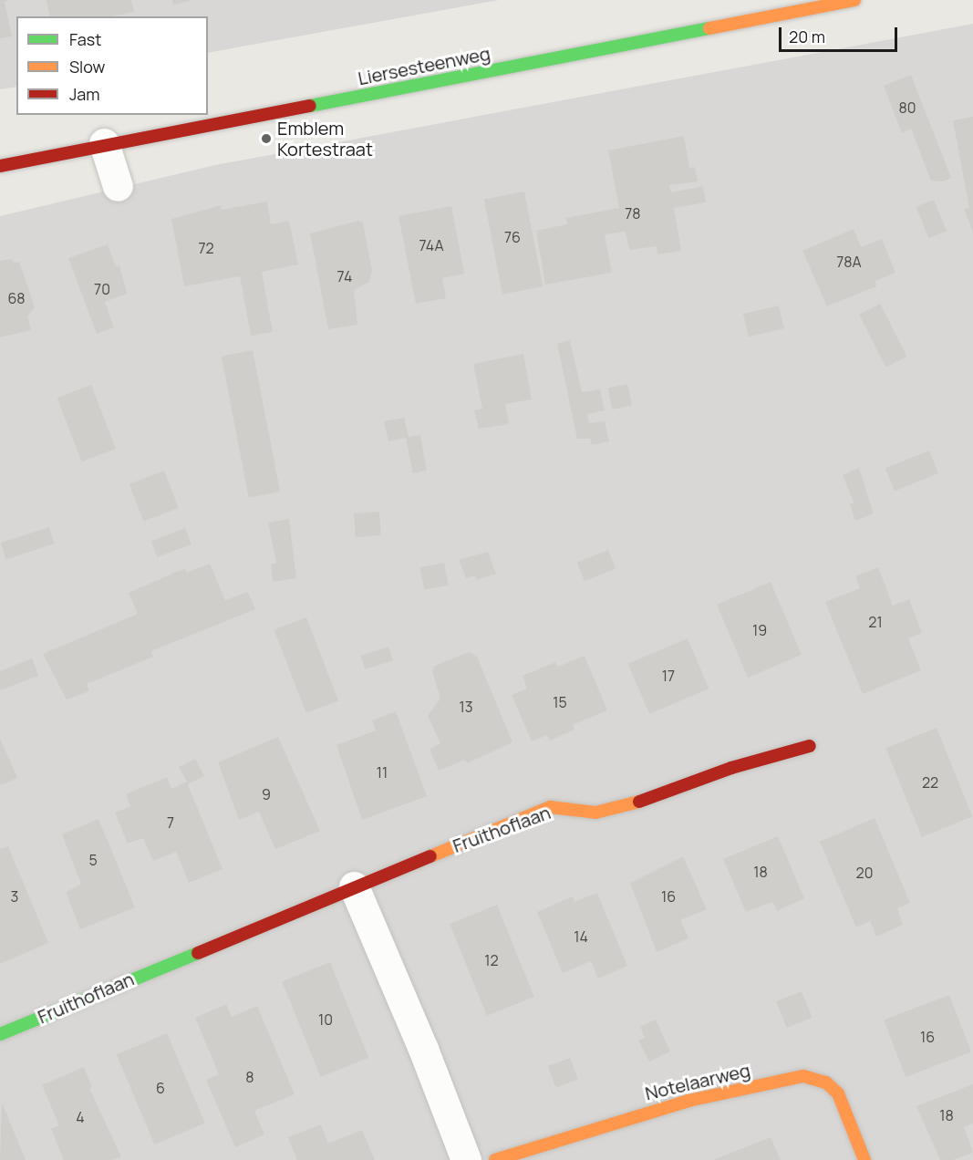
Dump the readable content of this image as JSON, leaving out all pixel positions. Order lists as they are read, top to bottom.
{
  "streets": {
    "street": ["Liersesteenweg", "Fruithoflaan", "Notelaarweg"]
  },
  "places": ["Emblem Kortestraat"],
  "house_numbers": [
    "80",
    "78",
    "76",
    "74A",
    "72",
    "78A",
    "74",
    "70",
    "68",
    "21",
    "19",
    "17",
    "15",
    "13",
    "11",
    "22",
    "9",
    "7",
    "5",
    "18",
    "20",
    "3",
    "16",
    "14",
    "12",
    "10",
    "16",
    "8",
    "6",
    "18",
    "4"
  ],
  "legend": ["Fast", "Slow", "Jam"],
  "scale_bar": "20 m"
}
